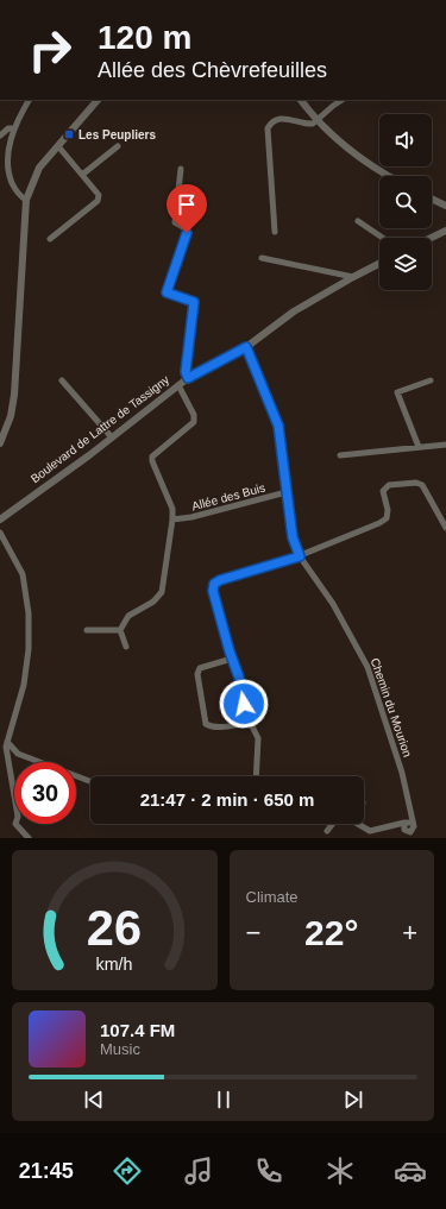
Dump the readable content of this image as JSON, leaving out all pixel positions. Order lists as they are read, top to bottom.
{
  "streets": {
    "street": ["Boulevard de Lattre de Tassigny", "Allée des Buis", "Chemin du Mourion"]
  },
  "crossings": [
    ["Boulevard de Lattre de Tassigny", "Chemin du Mourion"],
    ["Allée des Buis", "Chemin du Mourion"]
  ],
  "places": {
    "transit": ["Les Peupliers"]
  },
  "page": {
    "turn": ["120 m", "Allée des Chèvrefeuilles"],
    "limit": "30",
    "trip": "21:47 · 2 min · 650 m",
    "tile": "Climate",
    "heat": ["−", "22°", "+"],
    "song": ["107.4 FM", "Music"],
    "tabs": "21:45",
    "gauge": ["26", "km/h"]
  }
}
